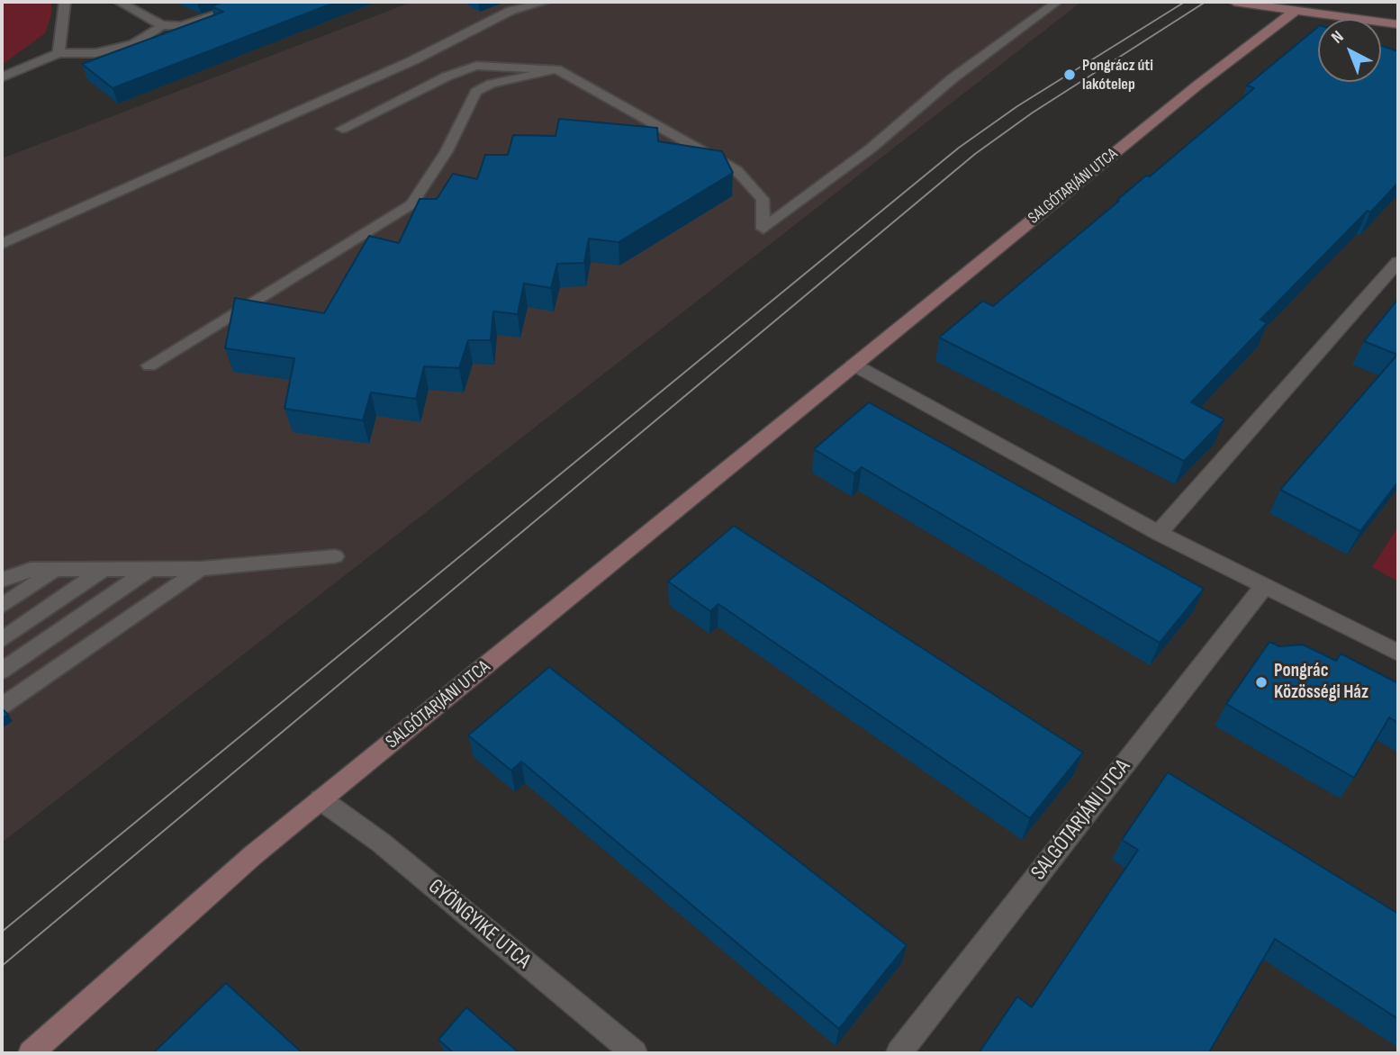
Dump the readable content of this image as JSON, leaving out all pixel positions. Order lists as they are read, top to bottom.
{
  "streets": {
    "street": ["SALGÓTARJÁNI UTCA", "GYÖNGYIKE UTCA"]
  },
  "crossings": [
    ["SALGÓTARJÁNI UTCA", "GYÖNGYIKE UTCA"]
  ],
  "places": ["Pongrácz úti lakótelep", "Pongrác Közösségi Ház"],
  "north": "top left"
}
